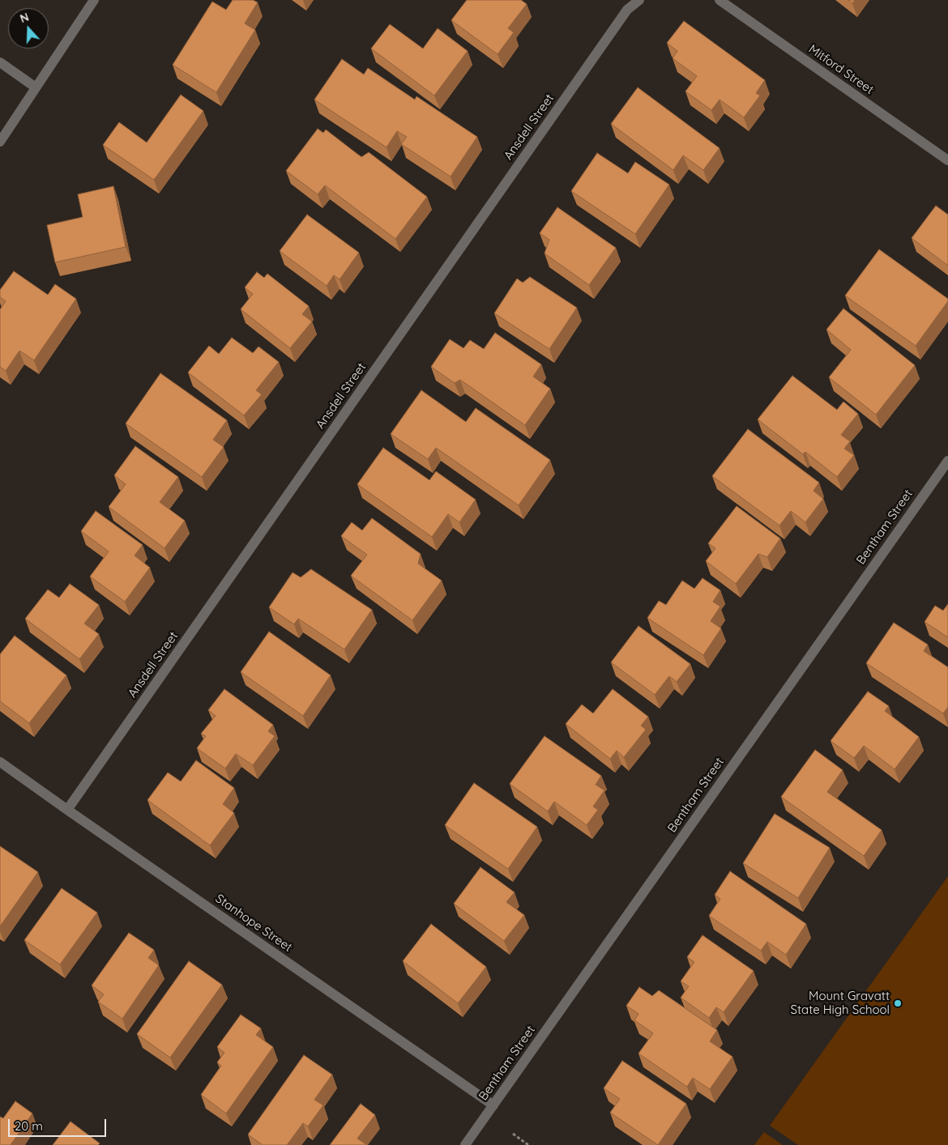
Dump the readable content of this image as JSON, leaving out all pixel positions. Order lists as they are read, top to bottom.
{
  "streets": {
    "street": [
      "Mitford Street",
      "Ansdell Street",
      "Bentham Street",
      "Stanhope Street"
    ]
  },
  "crossings": [
    ["Ansdell Street", "Stanhope Street"],
    ["Bentham Street", "Stanhope Street"]
  ],
  "places": ["Mount Gravatt State High School"],
  "scale_bar": "20 m",
  "north": "top"
}
